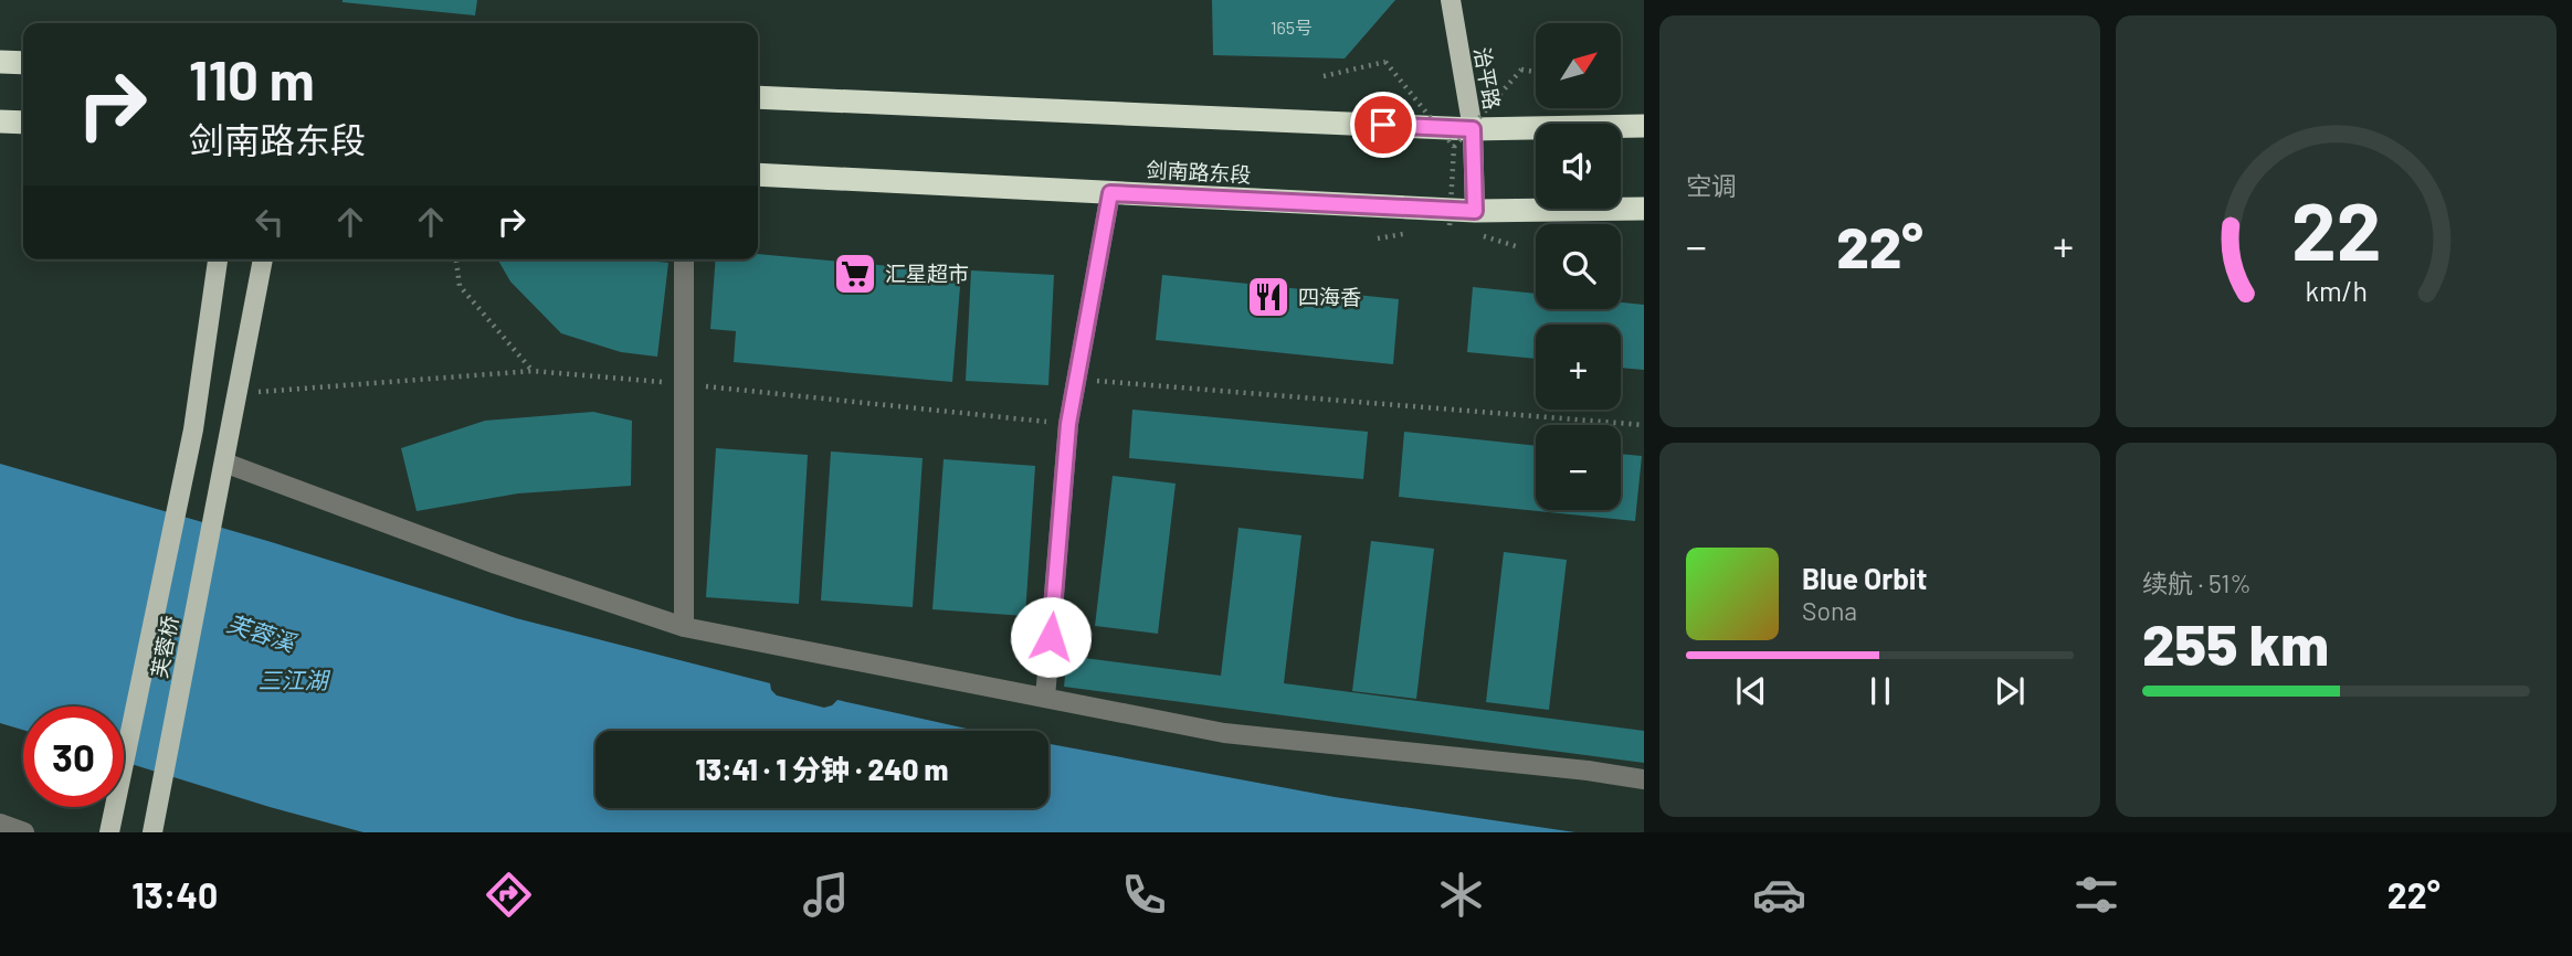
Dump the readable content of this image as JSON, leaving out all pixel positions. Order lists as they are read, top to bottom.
{
  "streets": {
    "highway": ["剑南路东段"],
    "main road": ["治平路", "芙蓉桥"]
  },
  "crossings": [
    ["治平路", "剑南路东段"]
  ],
  "water": ["芙蓉溪", "三江湖"],
  "places": {
    "supermarket": ["汇星超市"],
    "restaurant": ["四海香"]
  },
  "house_numbers": ["165号"],
  "north": "top right",
  "page": {
    "tile": [
      "空调",
      ["续航 · 51%", "255 km"]
    ],
    "map_buttons": ["+", "−"],
    "turn": ["110 m", "剑南路东段"],
    "heat": ["−", "22°", "+"],
    "song": ["Blue Orbit", "Sona"],
    "limit": "30",
    "trip": "13:41 · 1 分钟 · 240 m",
    "tabs": ["13:40", "22°"],
    "gauge": ["22", "km/h"]
  }
}
